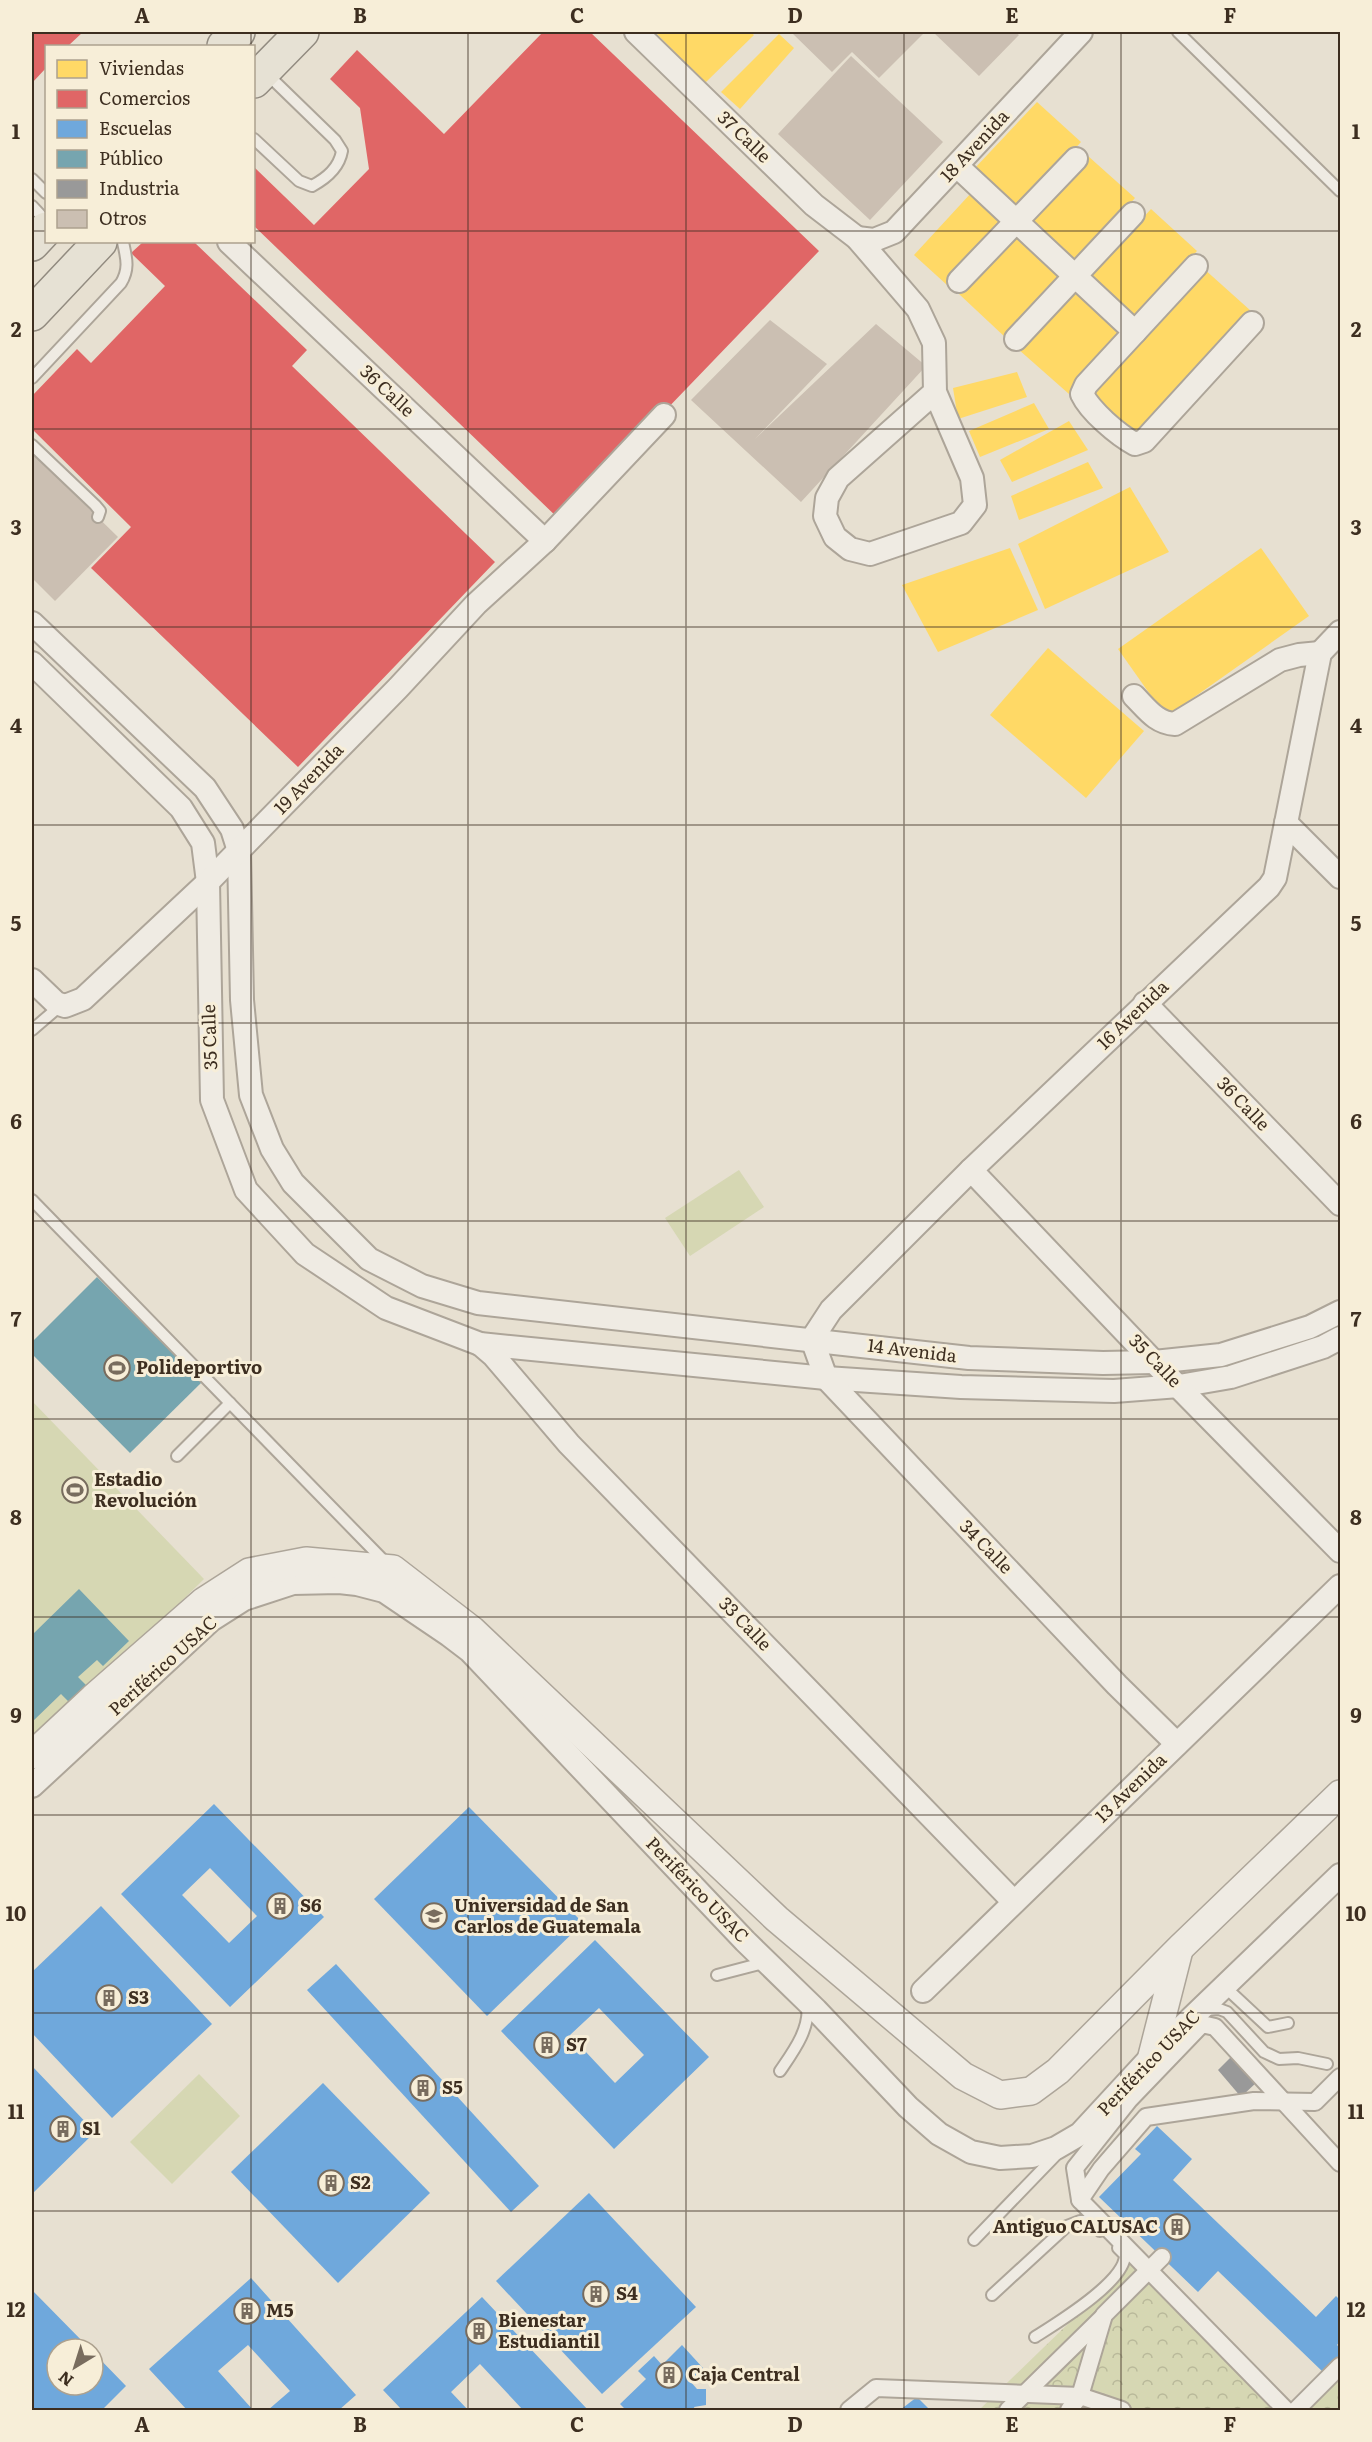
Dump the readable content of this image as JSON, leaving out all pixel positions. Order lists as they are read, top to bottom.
{
  "streets": {
    "street": [
      "37 Calle",
      "18 Avenida",
      "36 Calle",
      "19 Avenida",
      "16 Avenida",
      "35 Calle",
      "14 Avenida",
      "34 Calle",
      "33 Calle",
      "Periférico USAC",
      "13 Avenida"
    ]
  },
  "crossings": [
    ["37 Calle", "18 Avenida"],
    ["36 Calle", "19 Avenida"],
    ["36 Calle", "16 Avenida"],
    ["19 Avenida", "35 Calle"],
    ["16 Avenida", "35 Calle"],
    ["16 Avenida", "14 Avenida"],
    ["16 Avenida", "34 Calle"],
    ["35 Calle", "14 Avenida"],
    ["35 Calle", "33 Calle"],
    ["14 Avenida", "34 Calle"],
    ["14 Avenida", "33 Calle"],
    ["34 Calle", "13 Avenida"],
    ["33 Calle", "13 Avenida"]
  ],
  "places": {
    "sports": ["Polideportivo", "Estadio Revolución"],
    "building": [
      "S6",
      "S3",
      "S7",
      "S5",
      "S1",
      "S2",
      "Antiguo CALUSAC",
      "S4",
      "M5",
      "Bienestar Estudiantil",
      "Caja Central"
    ],
    "school or university": ["Universidad de San Carlos de Guatemala"]
  },
  "legend": [
    "Viviendas",
    "Comercios",
    "Escuelas",
    "Público",
    "Industria",
    "Otros"
  ],
  "north": "bottom left",
  "grid": {
    "columns": [
      "A",
      "B",
      "C",
      "D",
      "E",
      "F"
    ],
    "rows": [
      "1",
      "2",
      "3",
      "4",
      "5",
      "6",
      "7",
      "8",
      "9",
      "10",
      "11",
      "12"
    ]
  }
}
